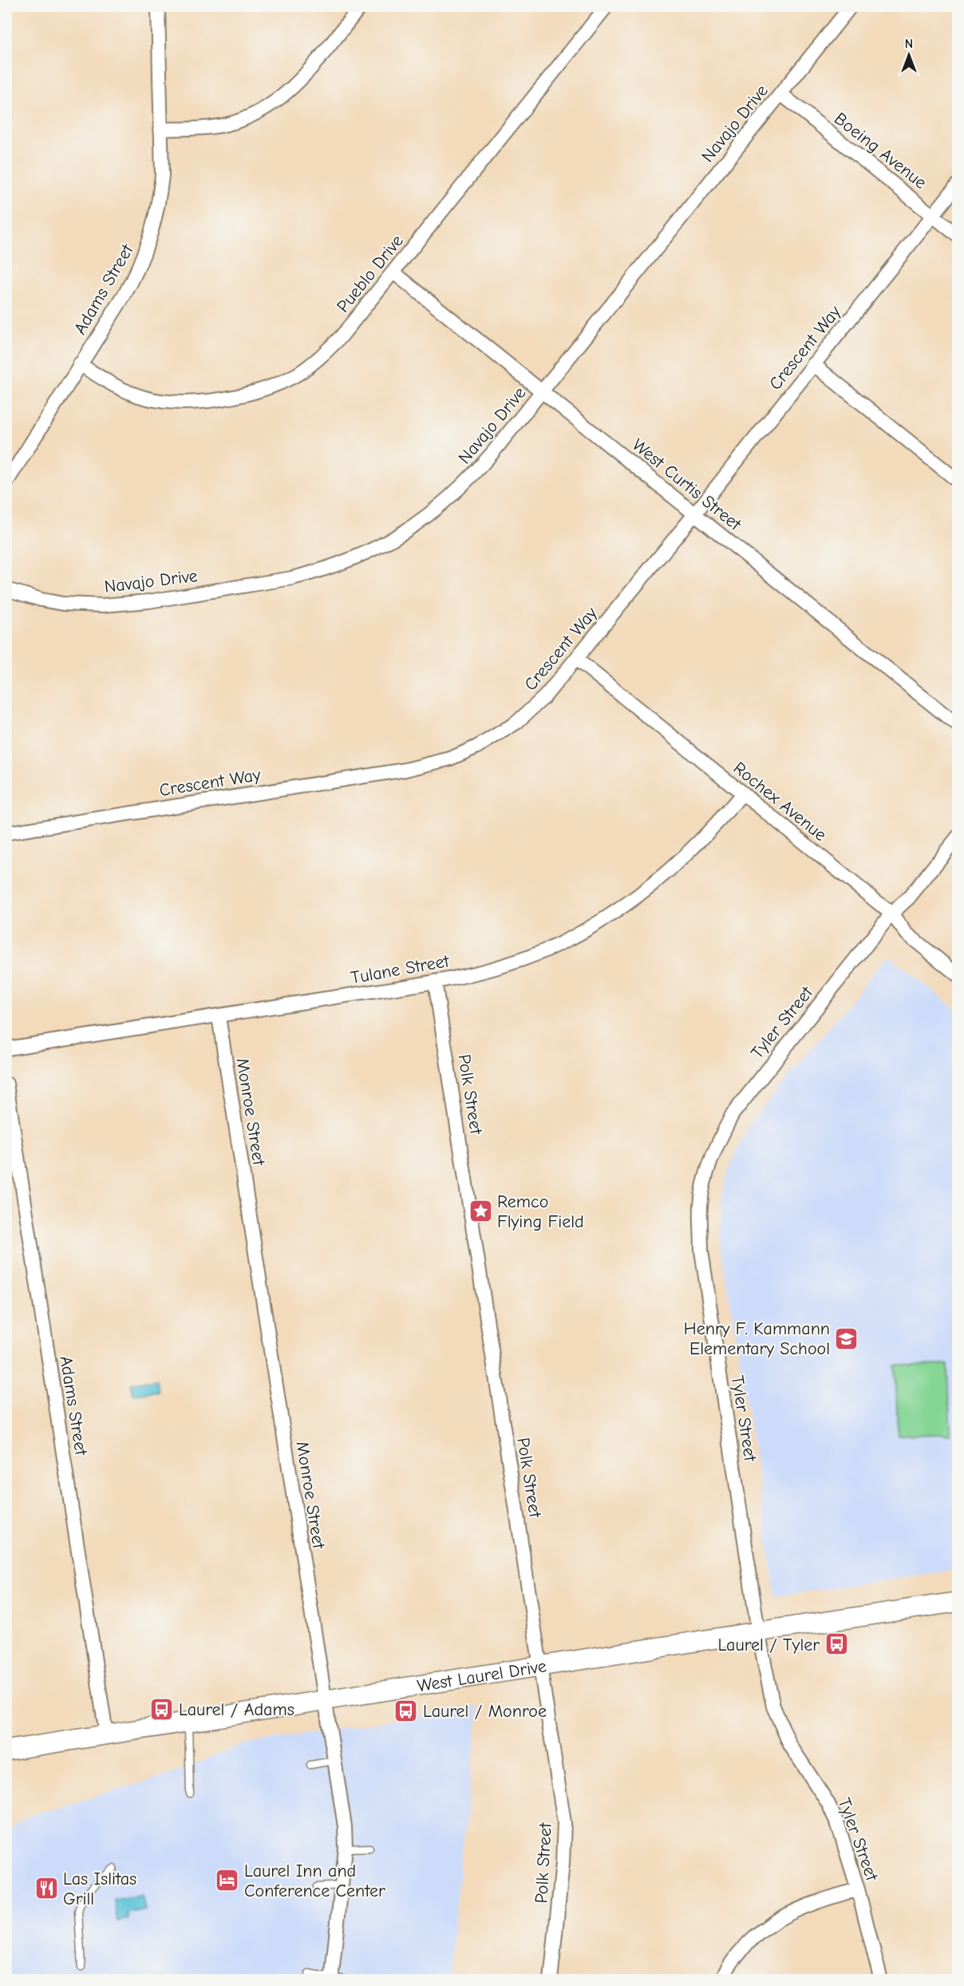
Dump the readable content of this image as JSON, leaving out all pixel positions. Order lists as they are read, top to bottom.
{
  "streets": {
    "main road": ["West Laurel Drive"],
    "street": [
      "Navajo Drive",
      "Boeing Avenue",
      "Pueblo Drive",
      "Adams Street",
      "Crescent Way",
      "West Curtis Street",
      "Rochex Avenue",
      "Tulane Street",
      "Tyler Street",
      "Polk Street",
      "Monroe Street"
    ]
  },
  "crossings": [
    ["Navajo Drive", "Boeing Avenue"],
    ["Navajo Drive", "West Curtis Street"],
    ["Boeing Avenue", "Crescent Way"],
    ["Pueblo Drive", "Adams Street"],
    ["Pueblo Drive", "West Curtis Street"],
    ["Adams Street", "West Laurel Drive"],
    ["Crescent Way", "West Curtis Street"],
    ["Crescent Way", "Rochex Avenue"],
    ["Rochex Avenue", "Tulane Street"],
    ["Rochex Avenue", "Tyler Street"],
    ["Tulane Street", "Polk Street"],
    ["Tulane Street", "Monroe Street"],
    ["Tyler Street", "West Laurel Drive"],
    ["Polk Street", "West Laurel Drive"],
    ["Monroe Street", "West Laurel Drive"]
  ],
  "places": {
    "place": ["Remco Flying Field"],
    "school or university": ["Henry F. Kammann Elementary School"],
    "bus stop": ["Laurel / Tyler", "Laurel / Adams", "Laurel / Monroe"],
    "hotel": ["Laurel Inn and Conference Center"],
    "restaurant": ["Las Islitas Grill"]
  },
  "north": "top"
}
